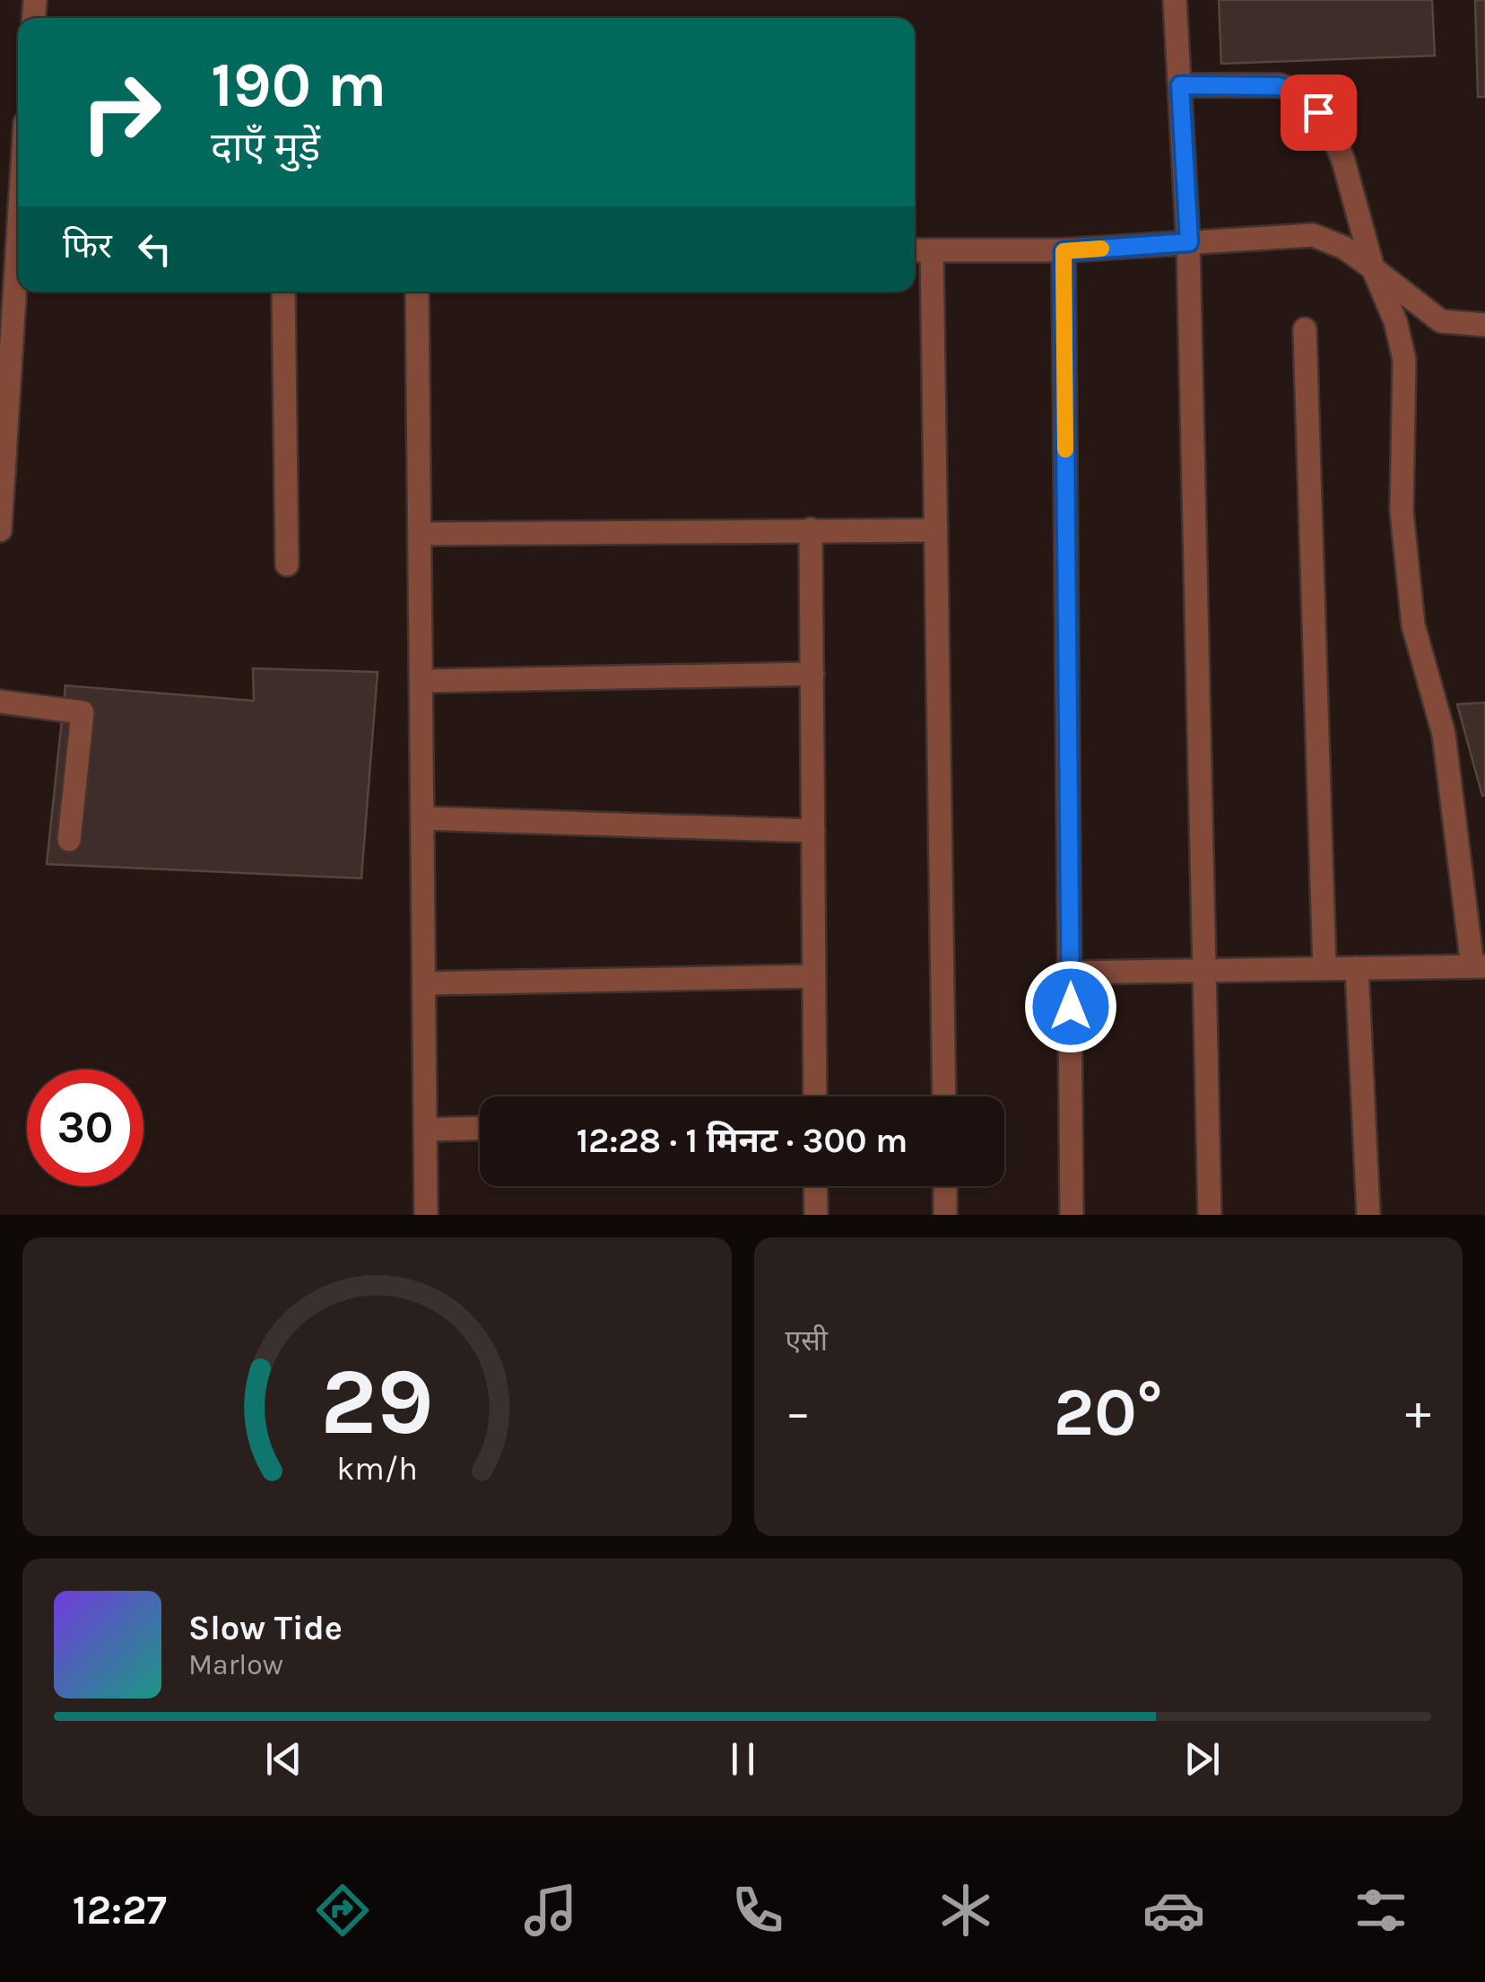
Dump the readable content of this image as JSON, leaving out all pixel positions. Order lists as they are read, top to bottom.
{
  "page": {
    "turn": ["190 m", "दाएँ मुड़ें"],
    "then": "फिर",
    "limit": "30",
    "trip": "12:28 · 1 मिनट · 300 m",
    "tile": "एसी",
    "heat": ["−", "20°", "+"],
    "song": ["Slow Tide", "Marlow"],
    "tabs": "12:27",
    "gauge": ["29", "km/h"]
  }
}
